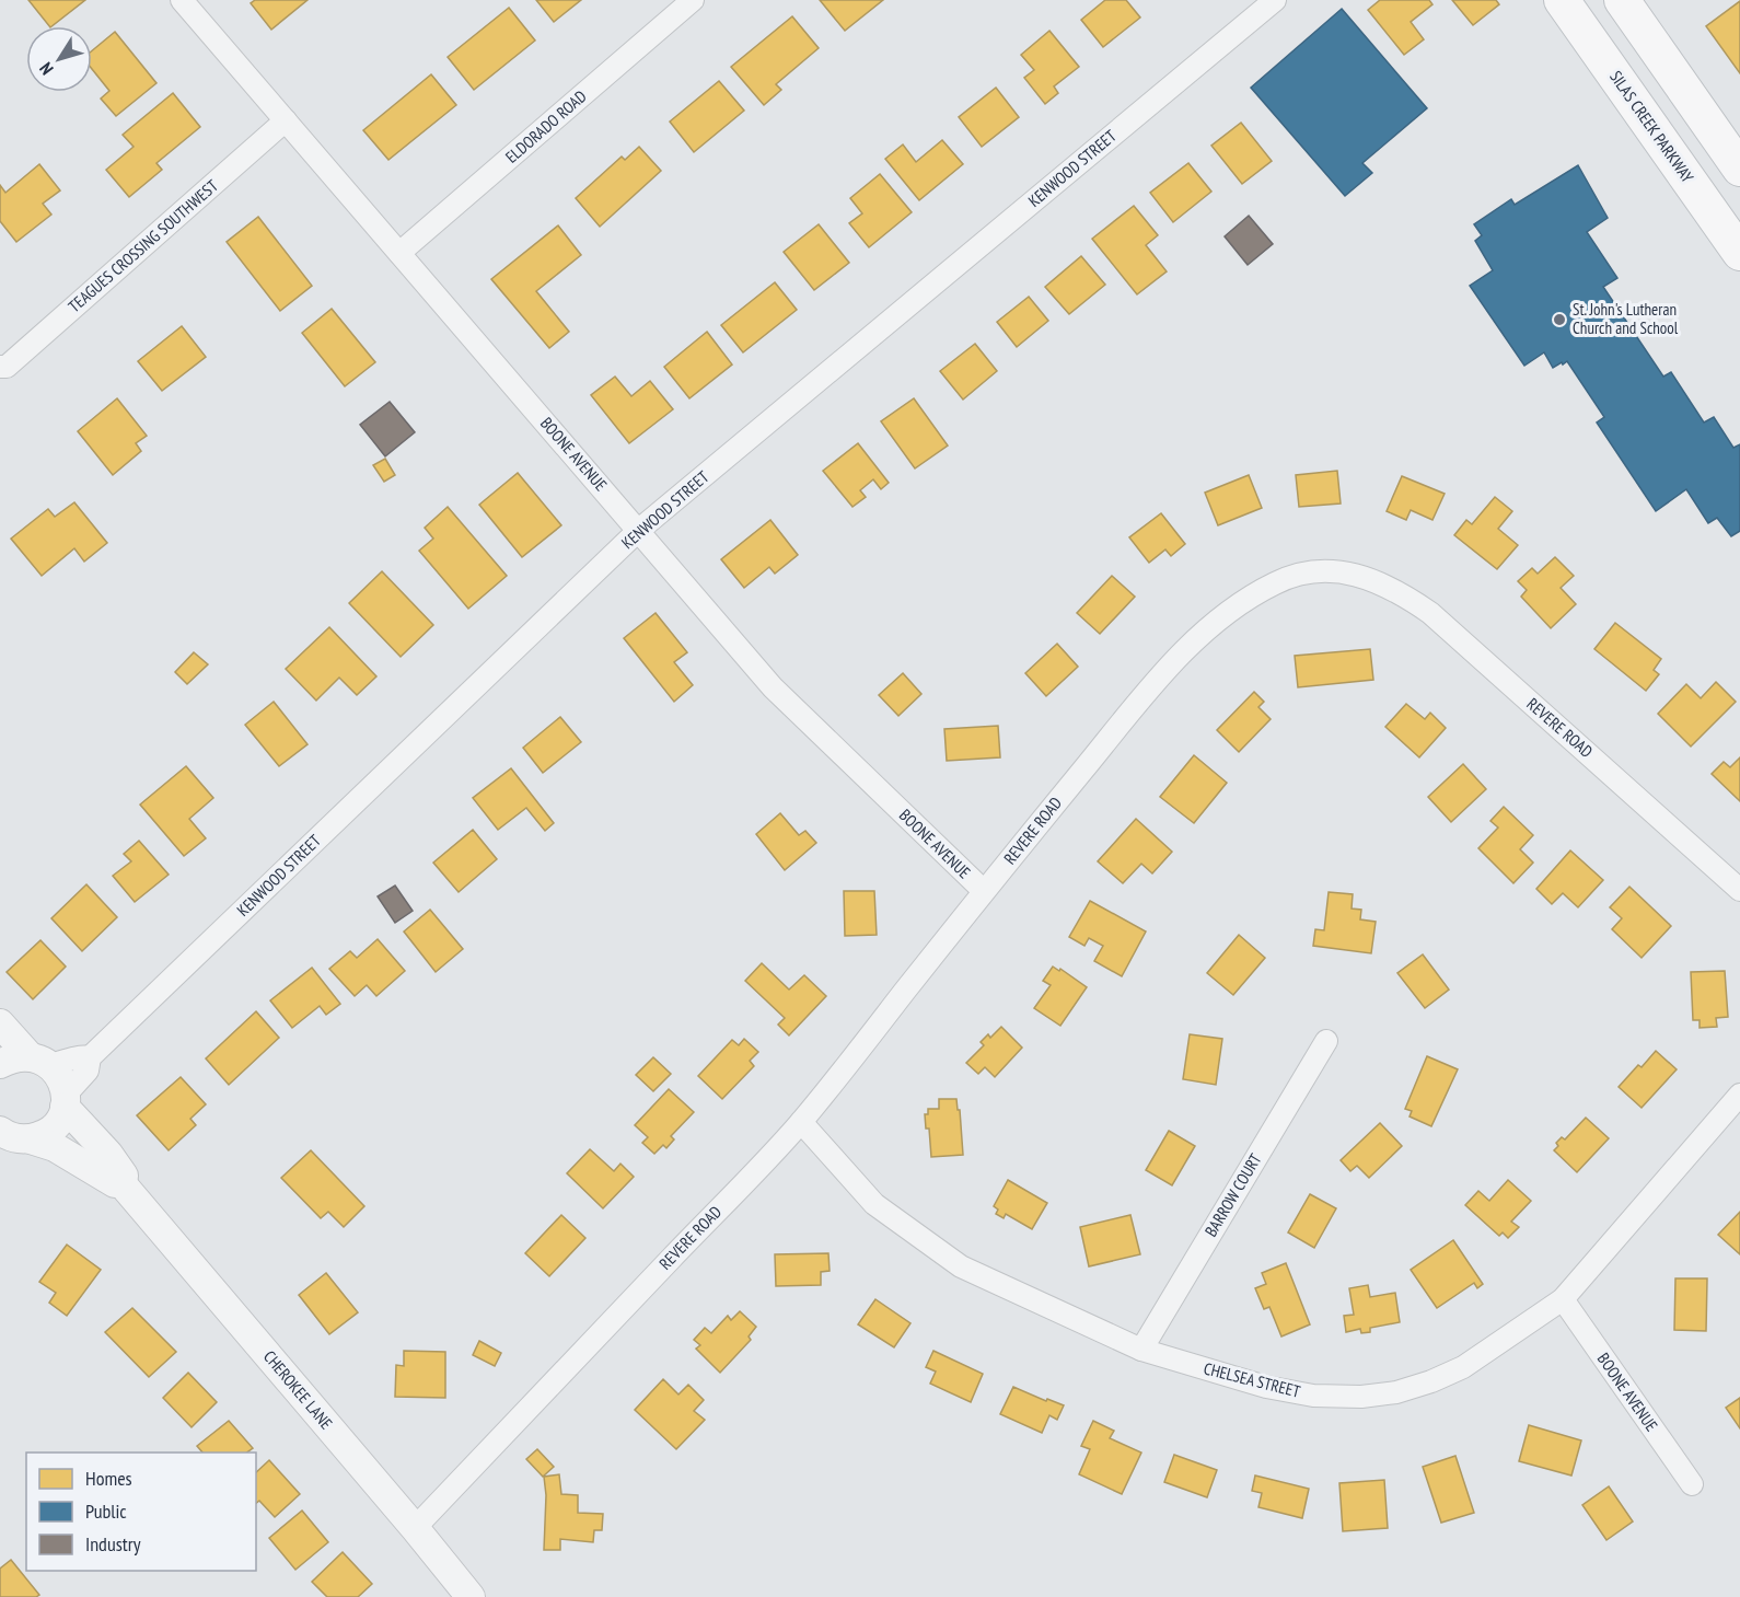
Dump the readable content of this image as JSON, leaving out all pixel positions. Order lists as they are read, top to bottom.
{
  "streets": {
    "main road": ["SILAS CREEK PARKWAY"],
    "street": [
      "ELDORADO ROAD",
      "KENWOOD STREET",
      "TEAGUES CROSSING SOUTHWEST",
      "BOONE AVENUE",
      "REVERE ROAD",
      "BARROW COURT",
      "CHELSEA STREET",
      "CHEROKEE LANE"
    ]
  },
  "crossings": [
    ["ELDORADO ROAD", "BOONE AVENUE"],
    ["KENWOOD STREET", "BOONE AVENUE"],
    ["KENWOOD STREET", "CHEROKEE LANE"],
    ["TEAGUES CROSSING SOUTHWEST", "BOONE AVENUE"],
    ["BOONE AVENUE", "REVERE ROAD"],
    ["BOONE AVENUE", "CHELSEA STREET"],
    ["REVERE ROAD", "CHELSEA STREET"],
    ["REVERE ROAD", "CHEROKEE LANE"],
    ["BARROW COURT", "CHELSEA STREET"]
  ],
  "places": ["St. John's Lutheran Church and School"],
  "legend": ["Homes", "Public", "Industry"],
  "north": "bottom left"
}
